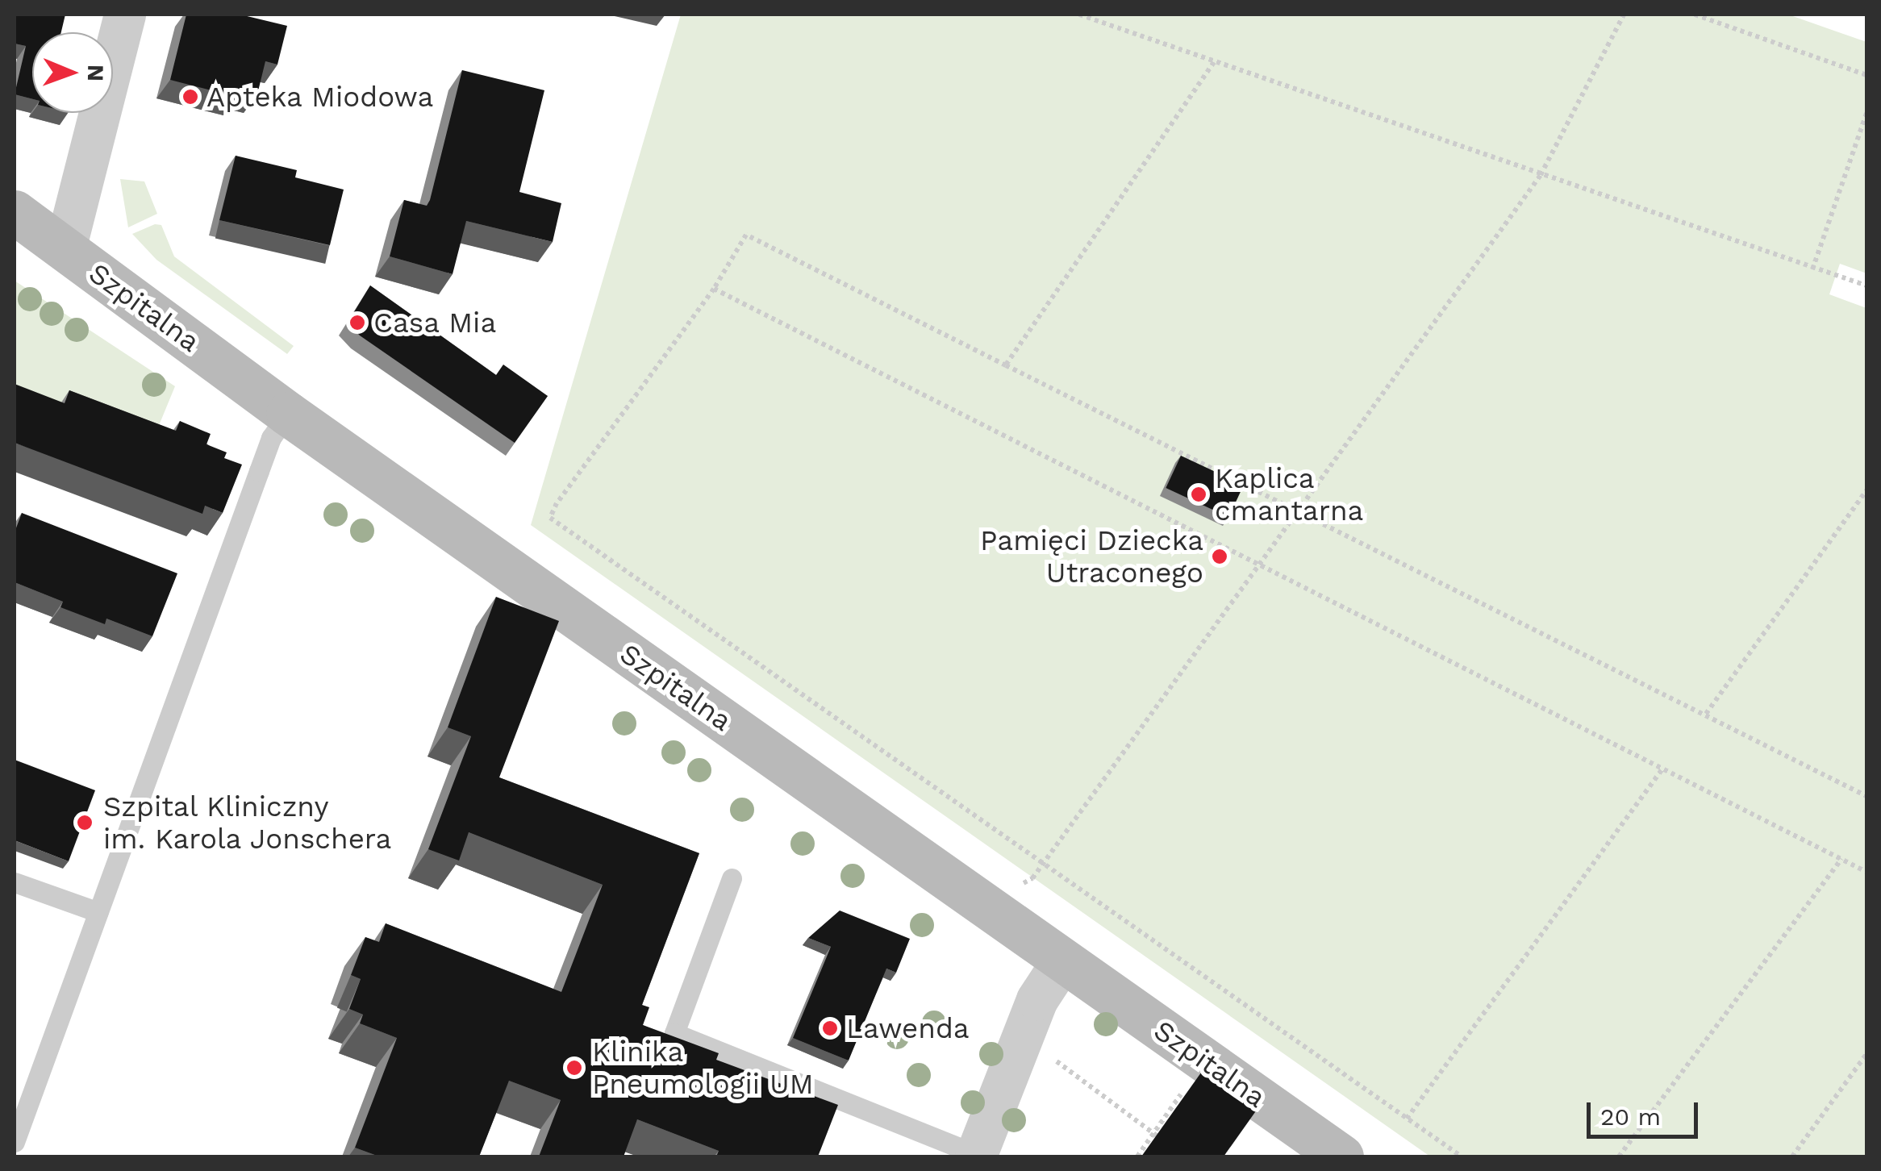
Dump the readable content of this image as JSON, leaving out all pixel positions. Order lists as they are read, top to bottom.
{
  "streets": {
    "street": ["Szpitalna"]
  },
  "places": [
    "Apteka Miodowa",
    "Casa Mia",
    "Kaplica cmantarna",
    "Pamięci Dziecka Utraconego",
    "Szpital Kliniczny im. Karola Jonschera",
    "Lawenda",
    "Klinika Pneumologii UM"
  ],
  "scale_bar": "20 m",
  "north": "right"
}
